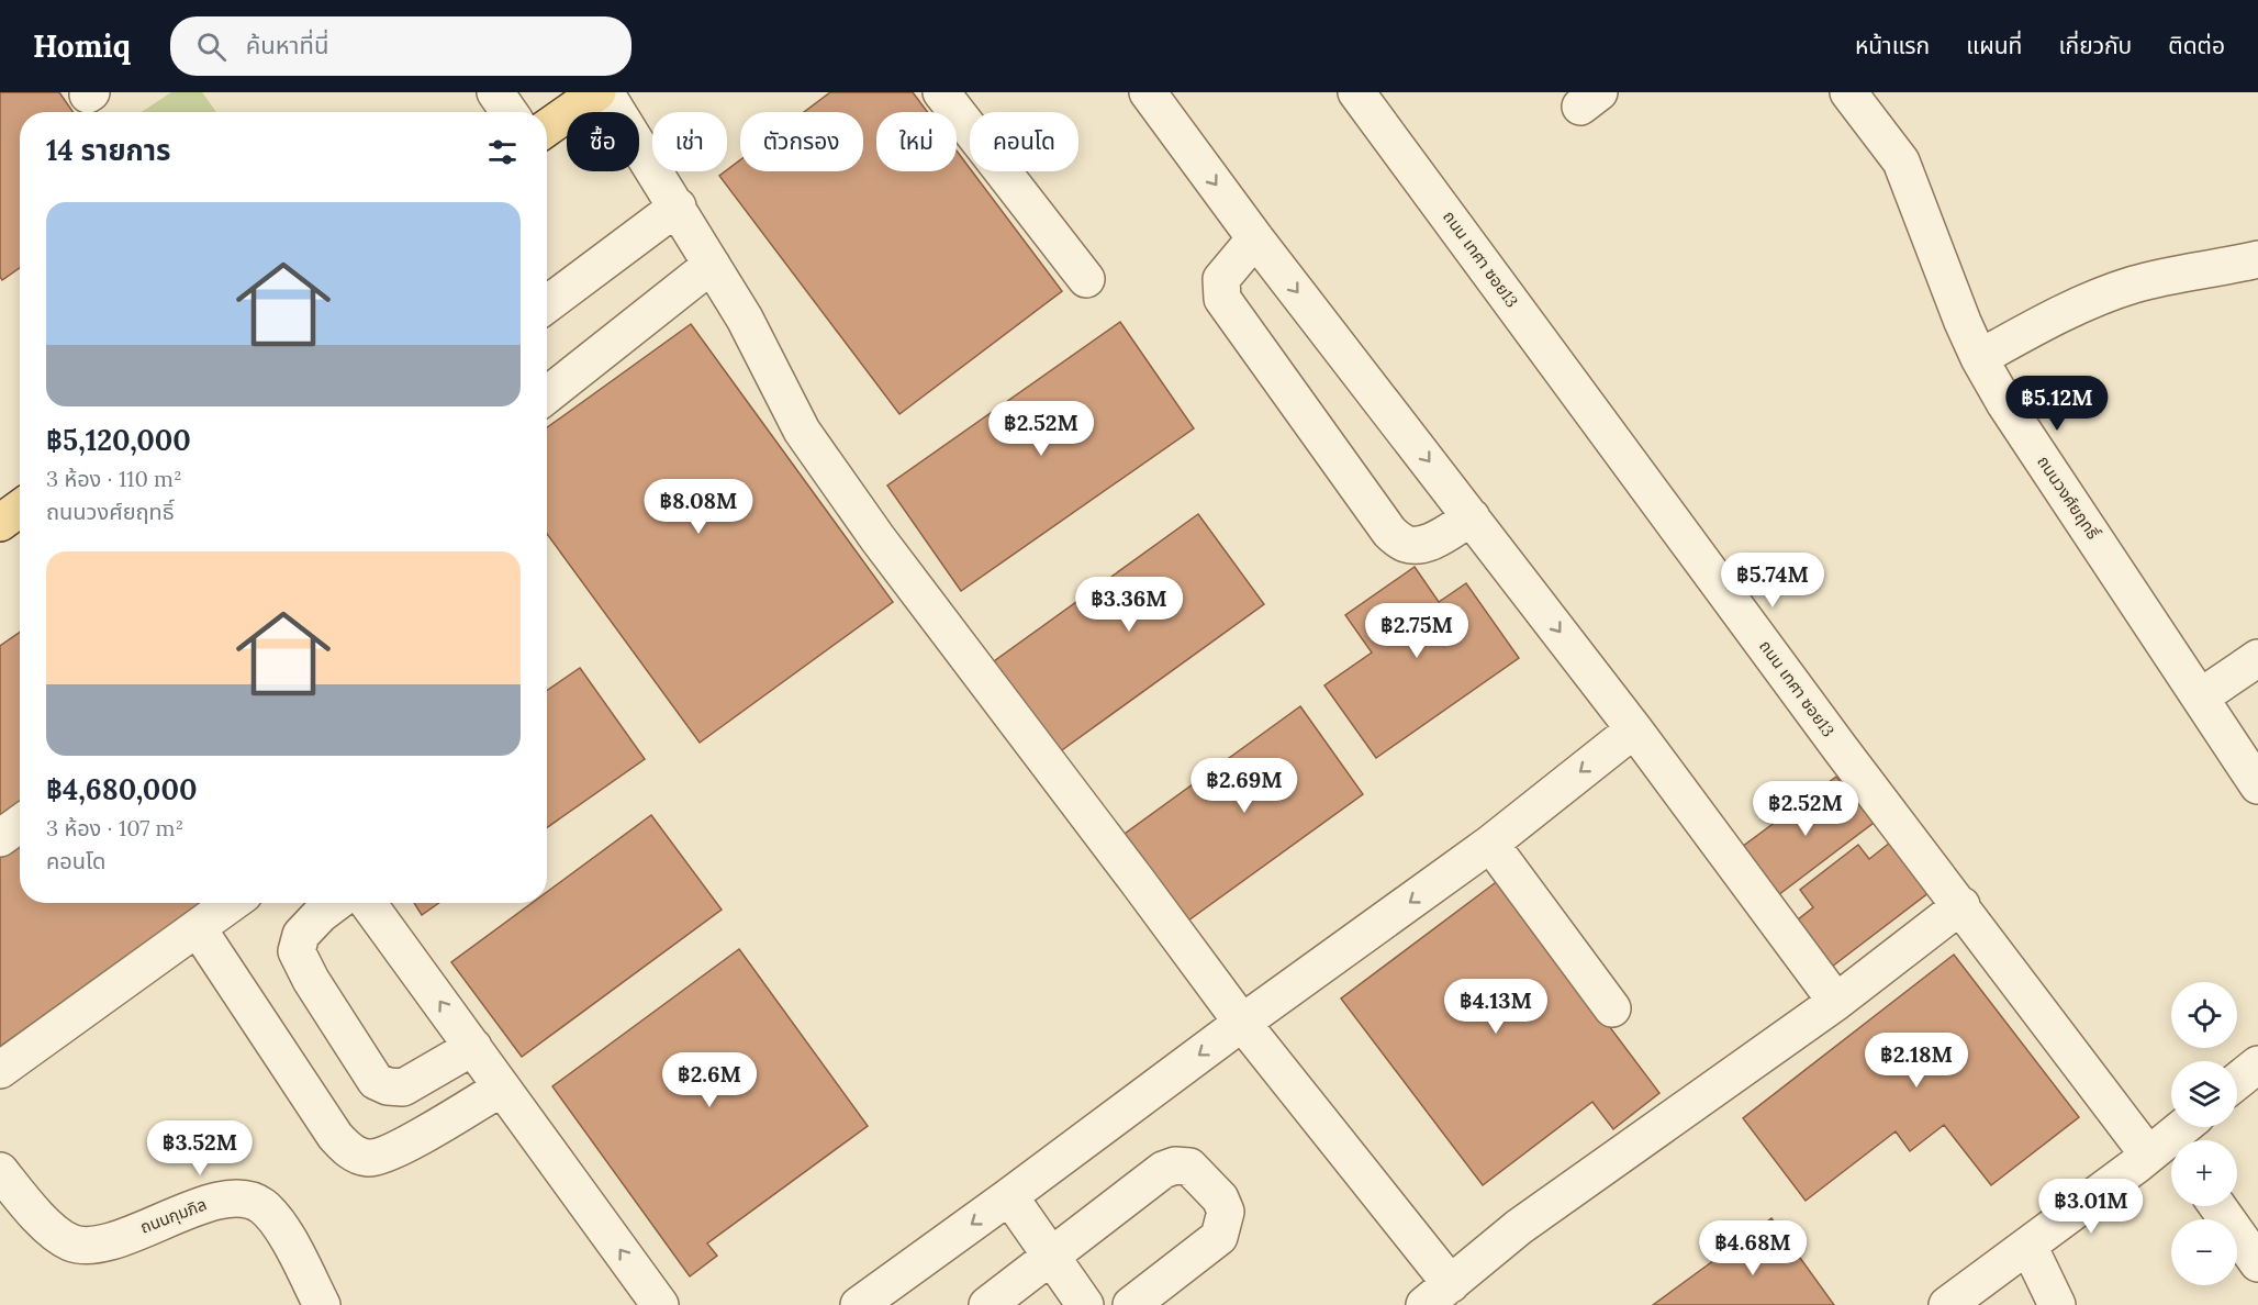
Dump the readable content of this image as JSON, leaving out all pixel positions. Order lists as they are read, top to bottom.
{
  "streets": {
    "street": ["ถนน เทศา ซอย13", "ถนนวงศ์ยฤทธิ์", "ถนนกุมภิล"]
  },
  "page": {
    "header": "Homiq",
    "search": "ค้นหาที่นี่",
    "nav": [
      "หน้าแรก",
      "แผนที่",
      "เกี่ยวกับ",
      "ติดต่อ"
    ],
    "chip": [
      "ซื้อ",
      "เช่า",
      "ตัวกรอง",
      "ใหม่",
      "คอนโด"
    ],
    "heading": "14 รายการ",
    "list": [
      {
        "name": "฿5,120,000",
        "note": "3 ห้อง · 110 m² · ถนนวงศ์ยฤทธิ์"
      },
      {
        "name": "฿4,680,000",
        "note": "3 ห้อง · 107 m² · คอนโด"
      }
    ],
    "price": [
      "฿5.12M",
      "฿2.52M",
      "฿8.08M",
      "฿5.74M",
      "฿3.36M",
      "฿2.75M",
      "฿2.69M",
      "฿2.52M",
      "฿4.13M",
      "฿2.18M",
      "฿2.6M",
      "฿3.52M",
      "฿3.01M",
      "฿4.68M"
    ],
    "map_buttons": ["+", "−"]
  }
}
